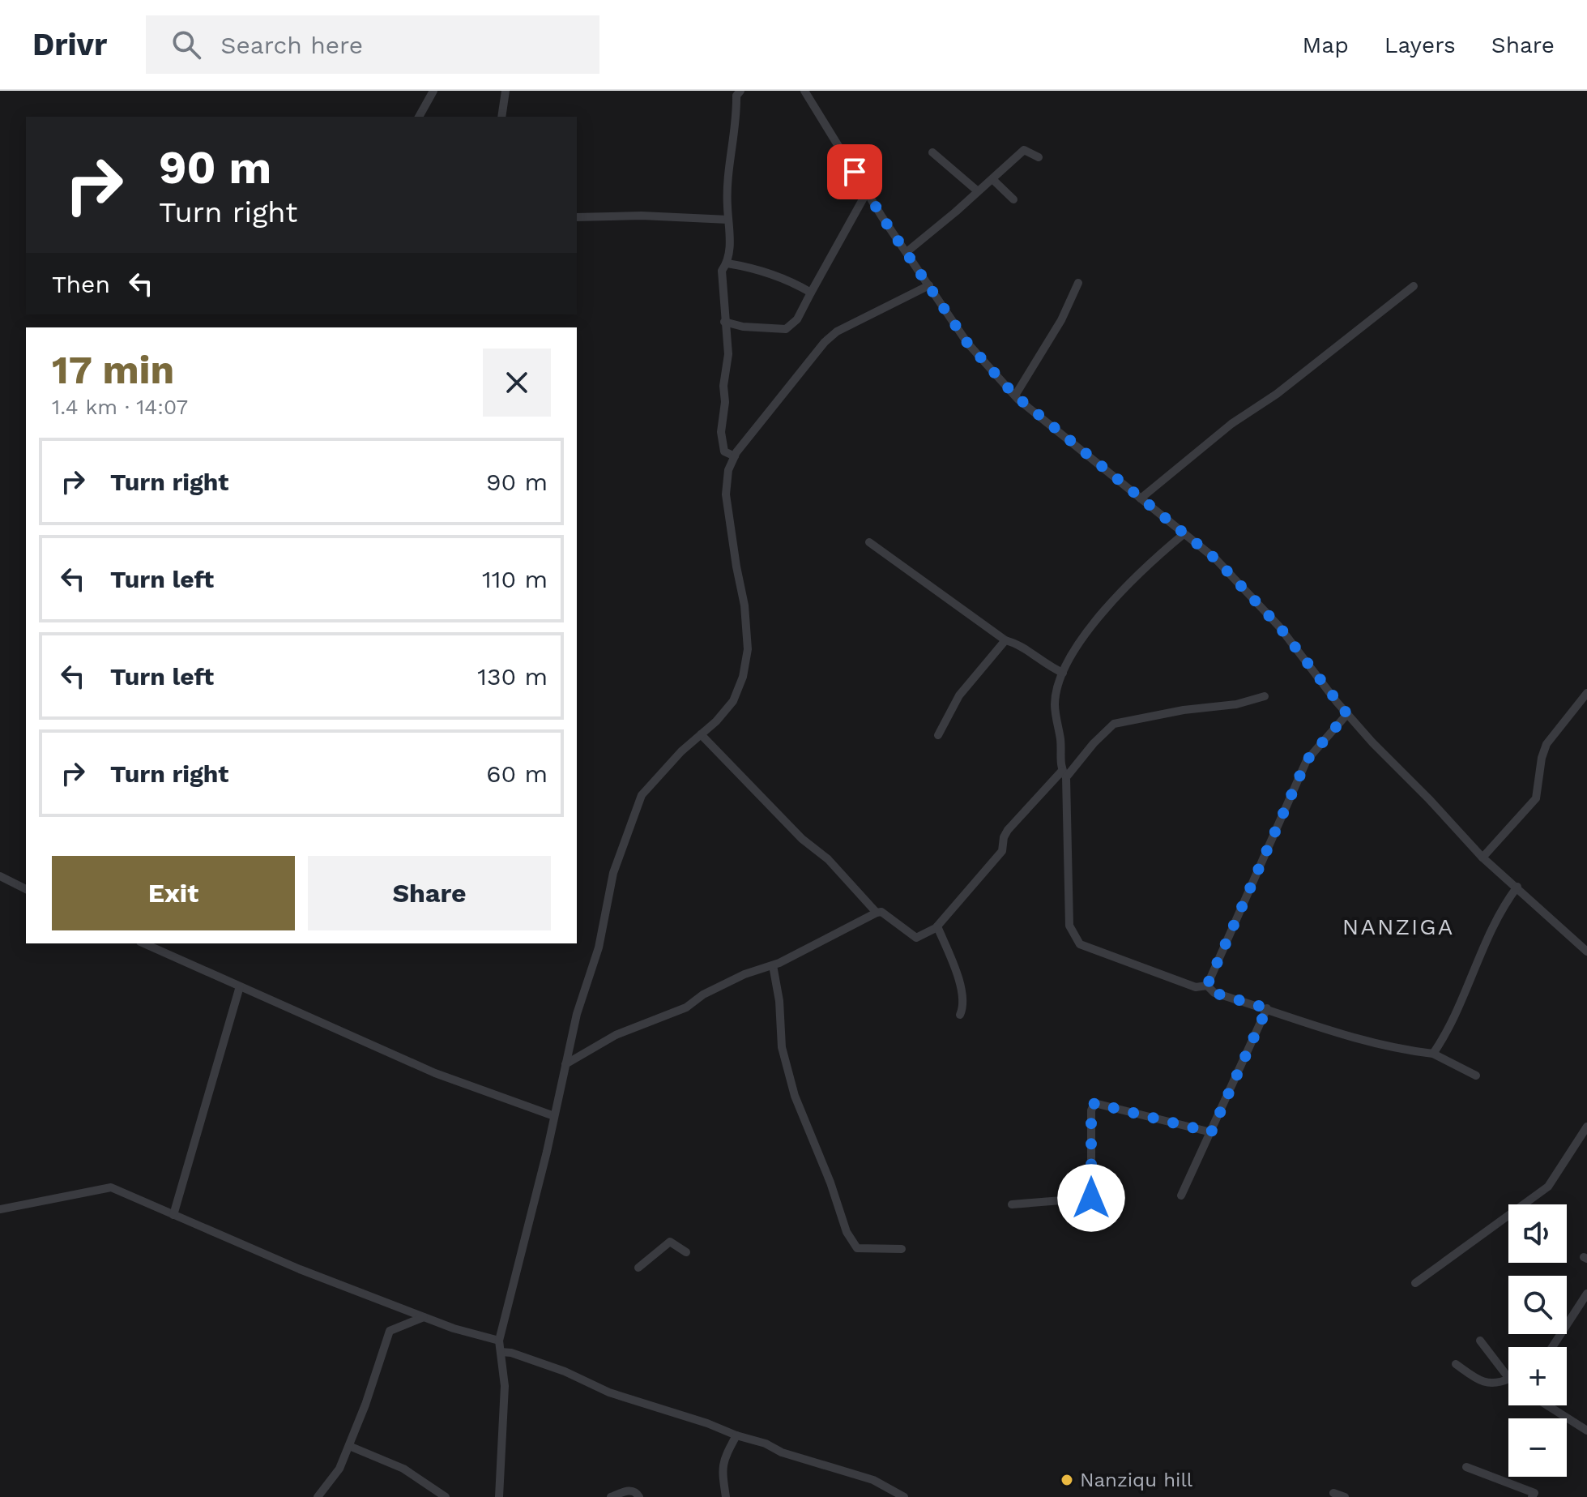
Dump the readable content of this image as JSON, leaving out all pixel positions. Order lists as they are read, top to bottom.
{
  "districts": ["NANZIGA"],
  "places": ["Nanziqu hill"],
  "page": {
    "header": "Drivr",
    "search": "Search here",
    "nav": ["Map", "Layers", "Share"],
    "turn": ["90 m", "Turn right"],
    "then": "Then",
    "heading": ["17 min", "1.4 km · 14:07"],
    "list": [
      {
        "name": "Turn right",
        "value": "90 m"
      },
      {
        "name": "Turn left",
        "value": "110 m"
      },
      {
        "name": "Turn left",
        "value": "130 m"
      },
      {
        "name": "Turn right",
        "value": "60 m"
      }
    ],
    "buttons": ["Exit", "Share"],
    "map_buttons": ["+", "−"]
  }
}
